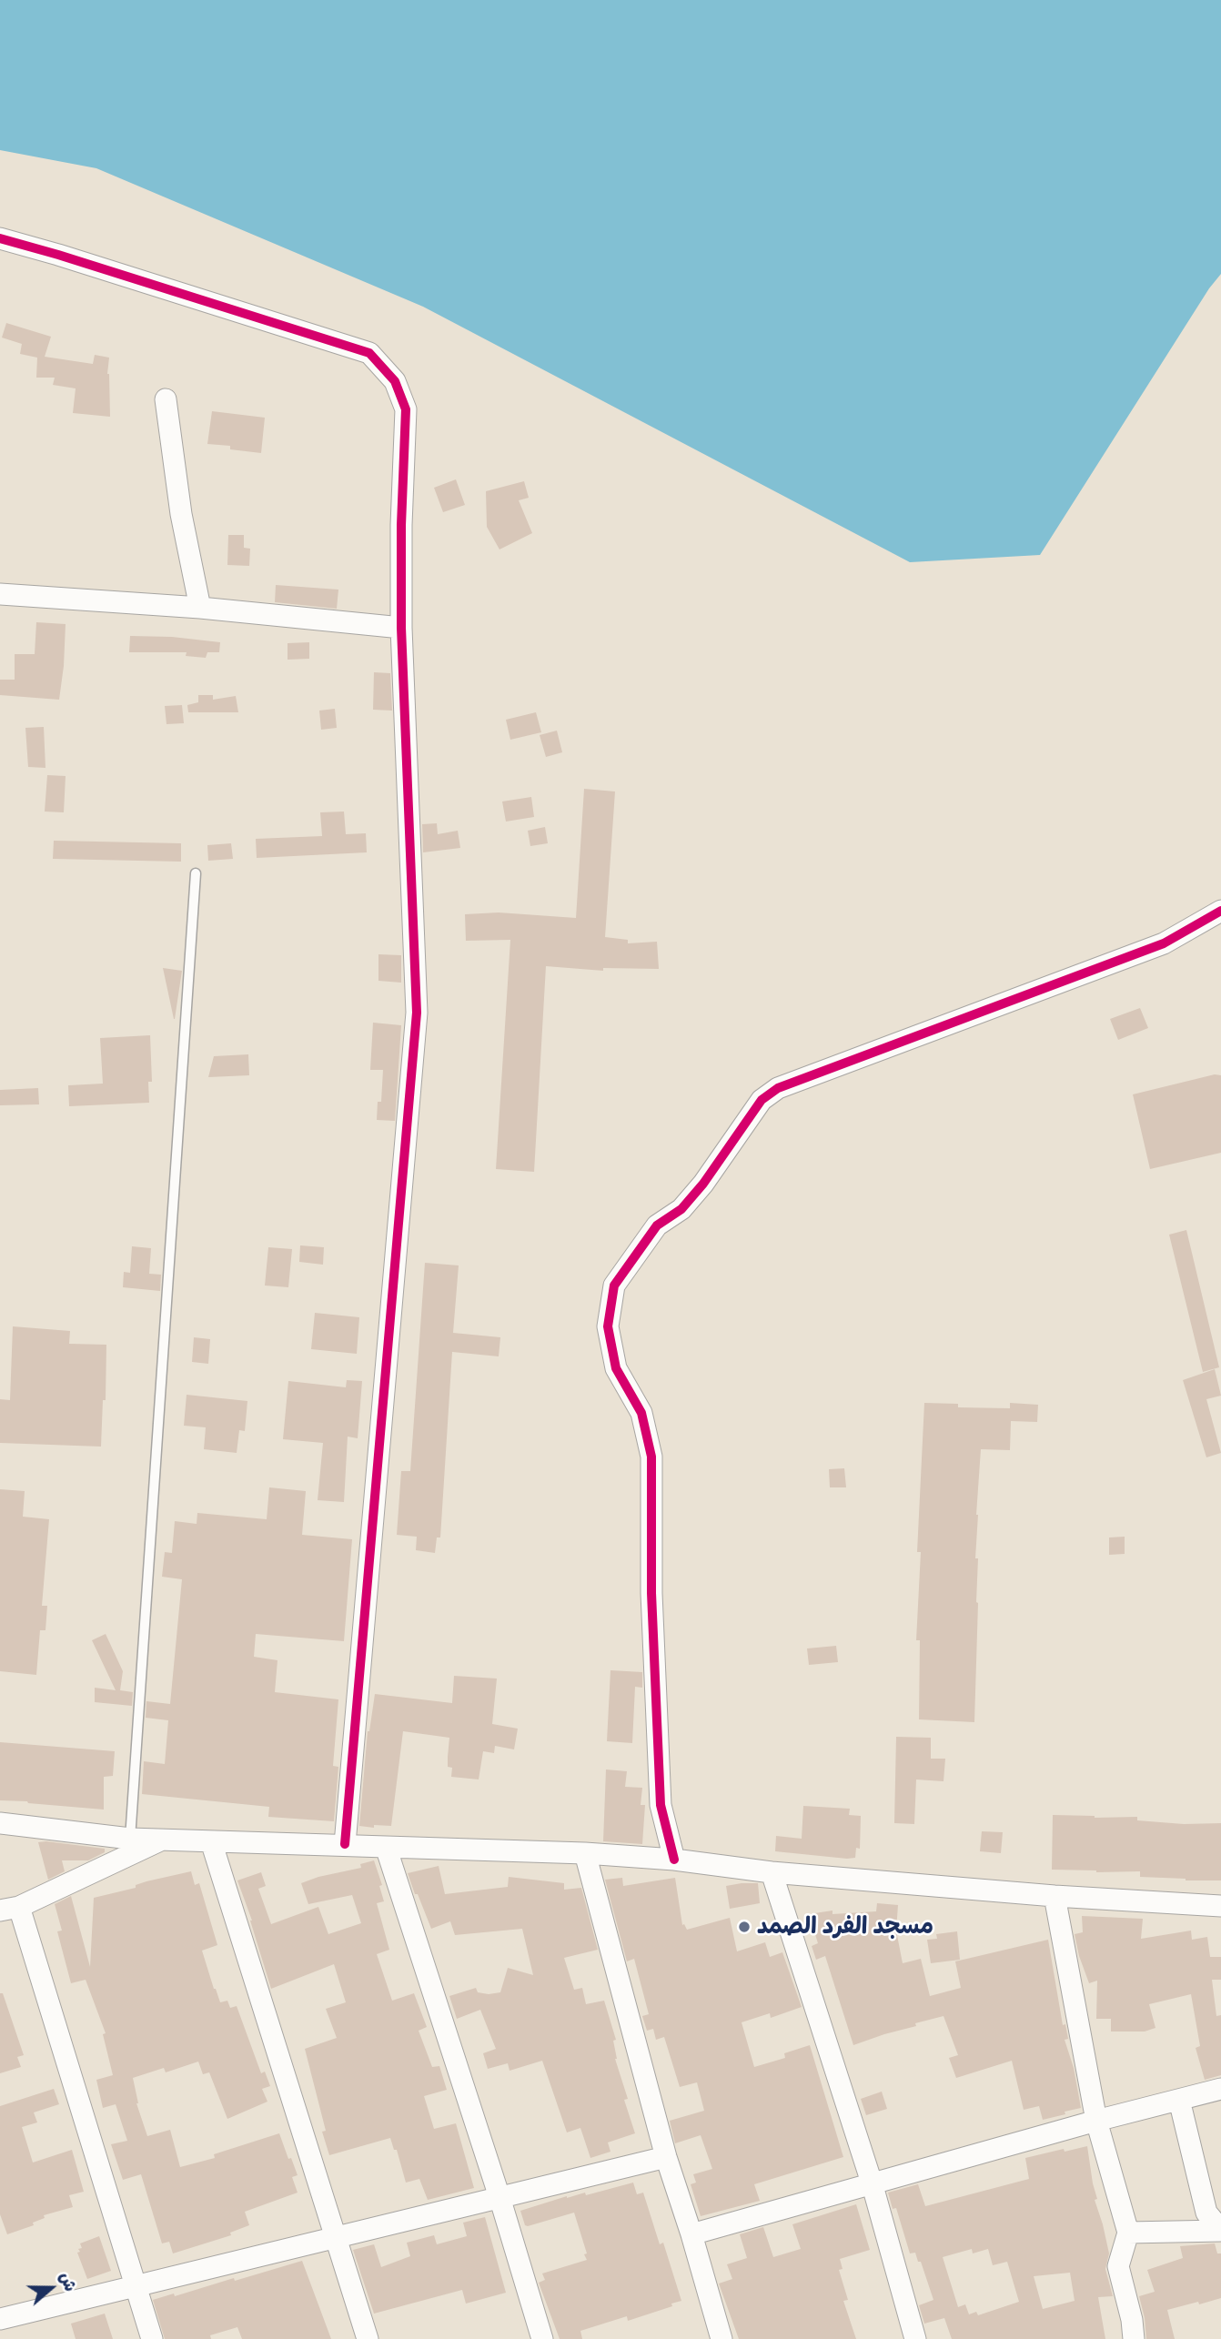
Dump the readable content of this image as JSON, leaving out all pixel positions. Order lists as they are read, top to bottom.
{
  "places": ["مسجد الفرد الصمد"],
  "north": "right"
}
